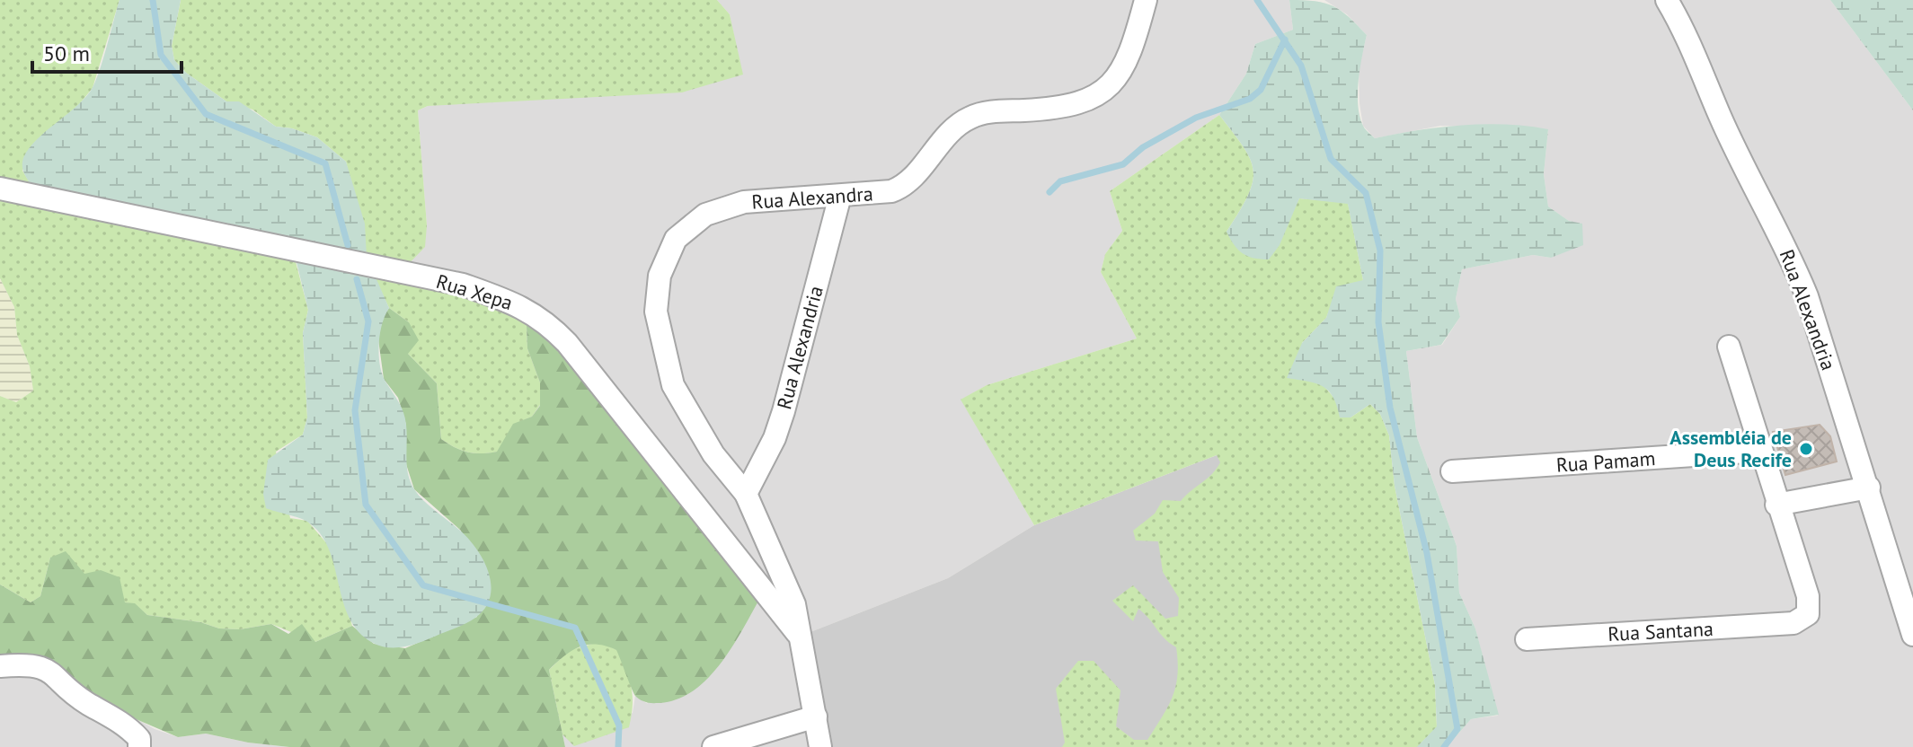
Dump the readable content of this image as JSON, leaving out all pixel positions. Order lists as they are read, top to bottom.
{
  "streets": {
    "street": [
      "Rua Alexandra",
      "Rua Xepa",
      "Rua Alexandria",
      "Rua Pamam",
      "Rua Santana"
    ]
  },
  "crossings": [
    ["Rua Alexandra", "Rua Xepa"],
    ["Rua Alexandra", "Rua Alexandria"]
  ],
  "places": ["Assembléia de Deus Recife"],
  "scale_bar": "50 m"
}
